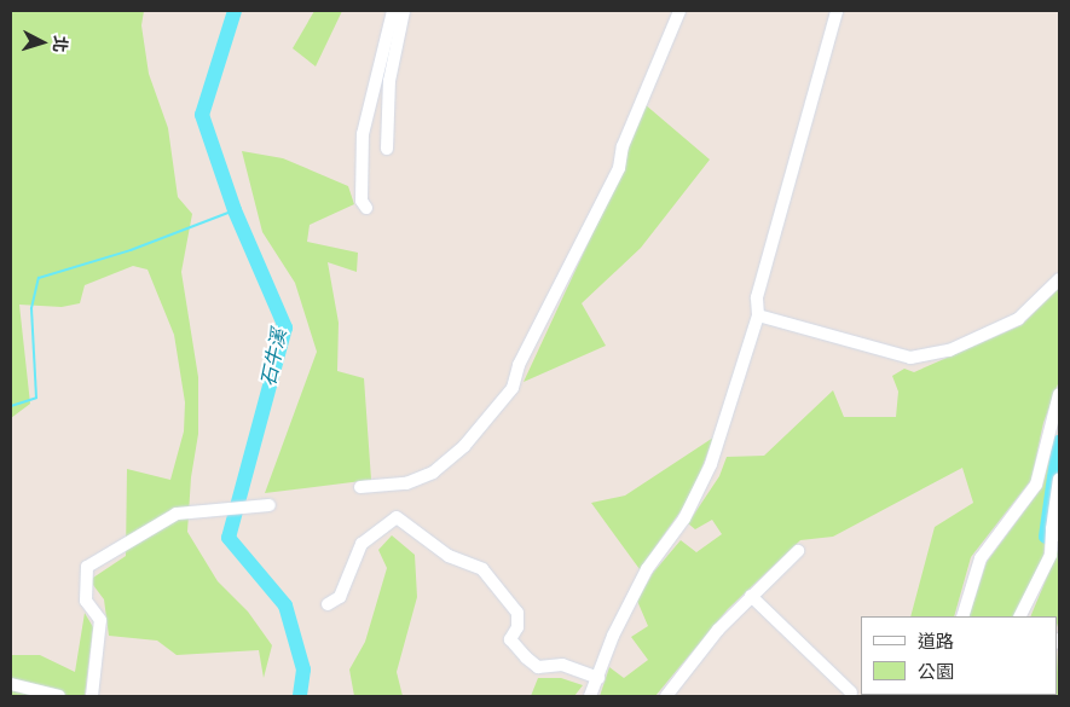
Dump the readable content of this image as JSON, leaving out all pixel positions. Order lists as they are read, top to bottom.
{
  "water": ["石牛溪"],
  "legend": ["道路", "公園"],
  "north": "right"
}
